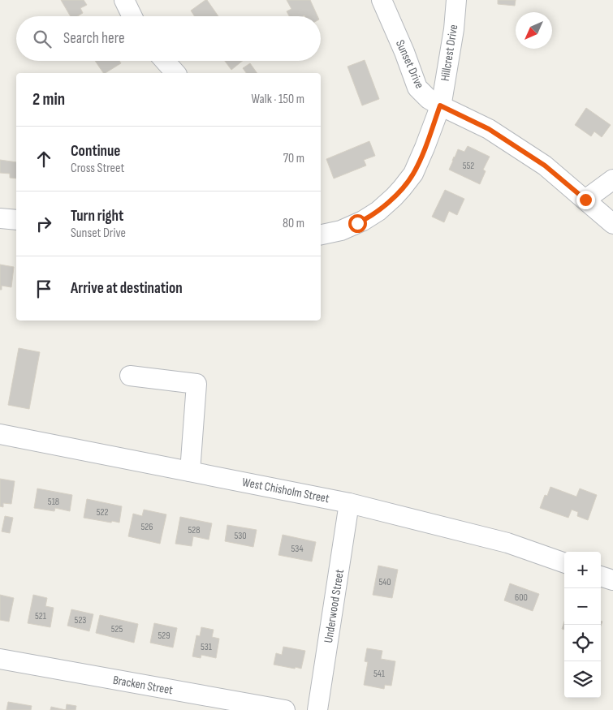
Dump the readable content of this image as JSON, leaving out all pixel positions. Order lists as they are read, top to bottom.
{
  "streets": {
    "street": [
      "Hillcrest Drive",
      "Sunset Drive",
      "West Chisholm Street",
      "Underwood Street",
      "Bracken Street"
    ]
  },
  "crossings": [
    ["Hillcrest Drive", "Sunset Drive"],
    ["West Chisholm Street", "Underwood Street"]
  ],
  "house_numbers": [
    "552",
    "518",
    "522",
    "526",
    "528",
    "530",
    "534",
    "540",
    "600",
    "521",
    "523",
    "525",
    "529",
    "531",
    "541"
  ],
  "north": "bottom left",
  "page": {
    "search": "Search here",
    "heading": ["2 min", "Walk · 150 m"],
    "list": [
      ["Continue", "Cross Street", "70 m"],
      ["Turn right", "Sunset Drive", "80 m"],
      "Arrive at destination"
    ],
    "map_buttons": ["+", "−"]
  }
}
